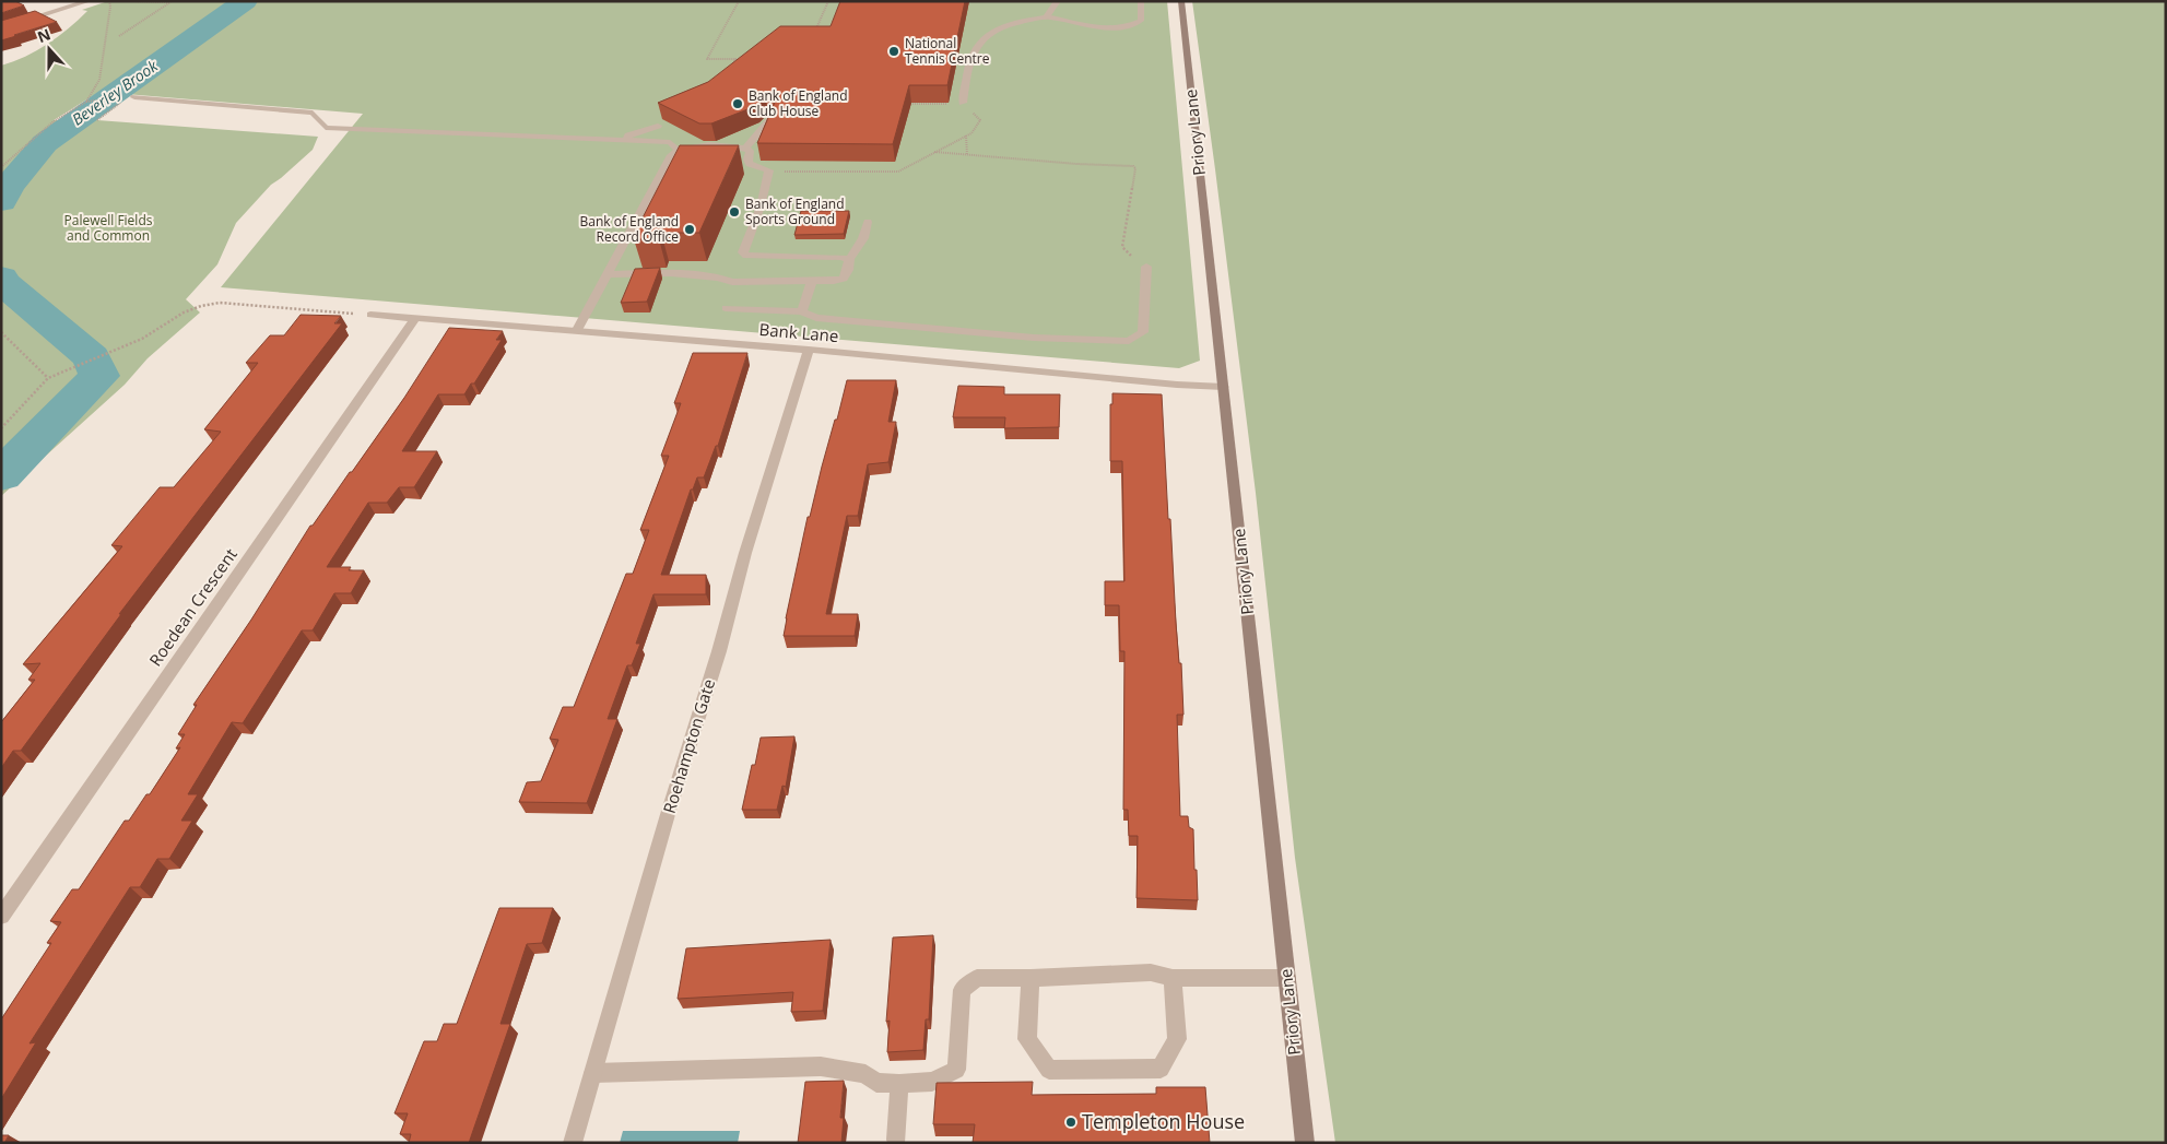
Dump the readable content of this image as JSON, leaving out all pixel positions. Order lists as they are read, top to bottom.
{
  "streets": {
    "street": [
      "Priory Lane",
      "Bank Lane",
      "Roedean Crescent",
      "Roehampton Gate"
    ]
  },
  "crossings": [
    ["Priory Lane", "Bank Lane"],
    ["Bank Lane", "Roedean Crescent"],
    ["Bank Lane", "Roehampton Gate"]
  ],
  "water": ["Beverley Brook"],
  "parks": ["Palewell Fields and Common"],
  "places": [
    "National Tennis Centre",
    "Bank of England Club House",
    "Bank of England Sports Ground",
    "Bank of England Record Office",
    "Templeton House"
  ],
  "north": "top"
}
